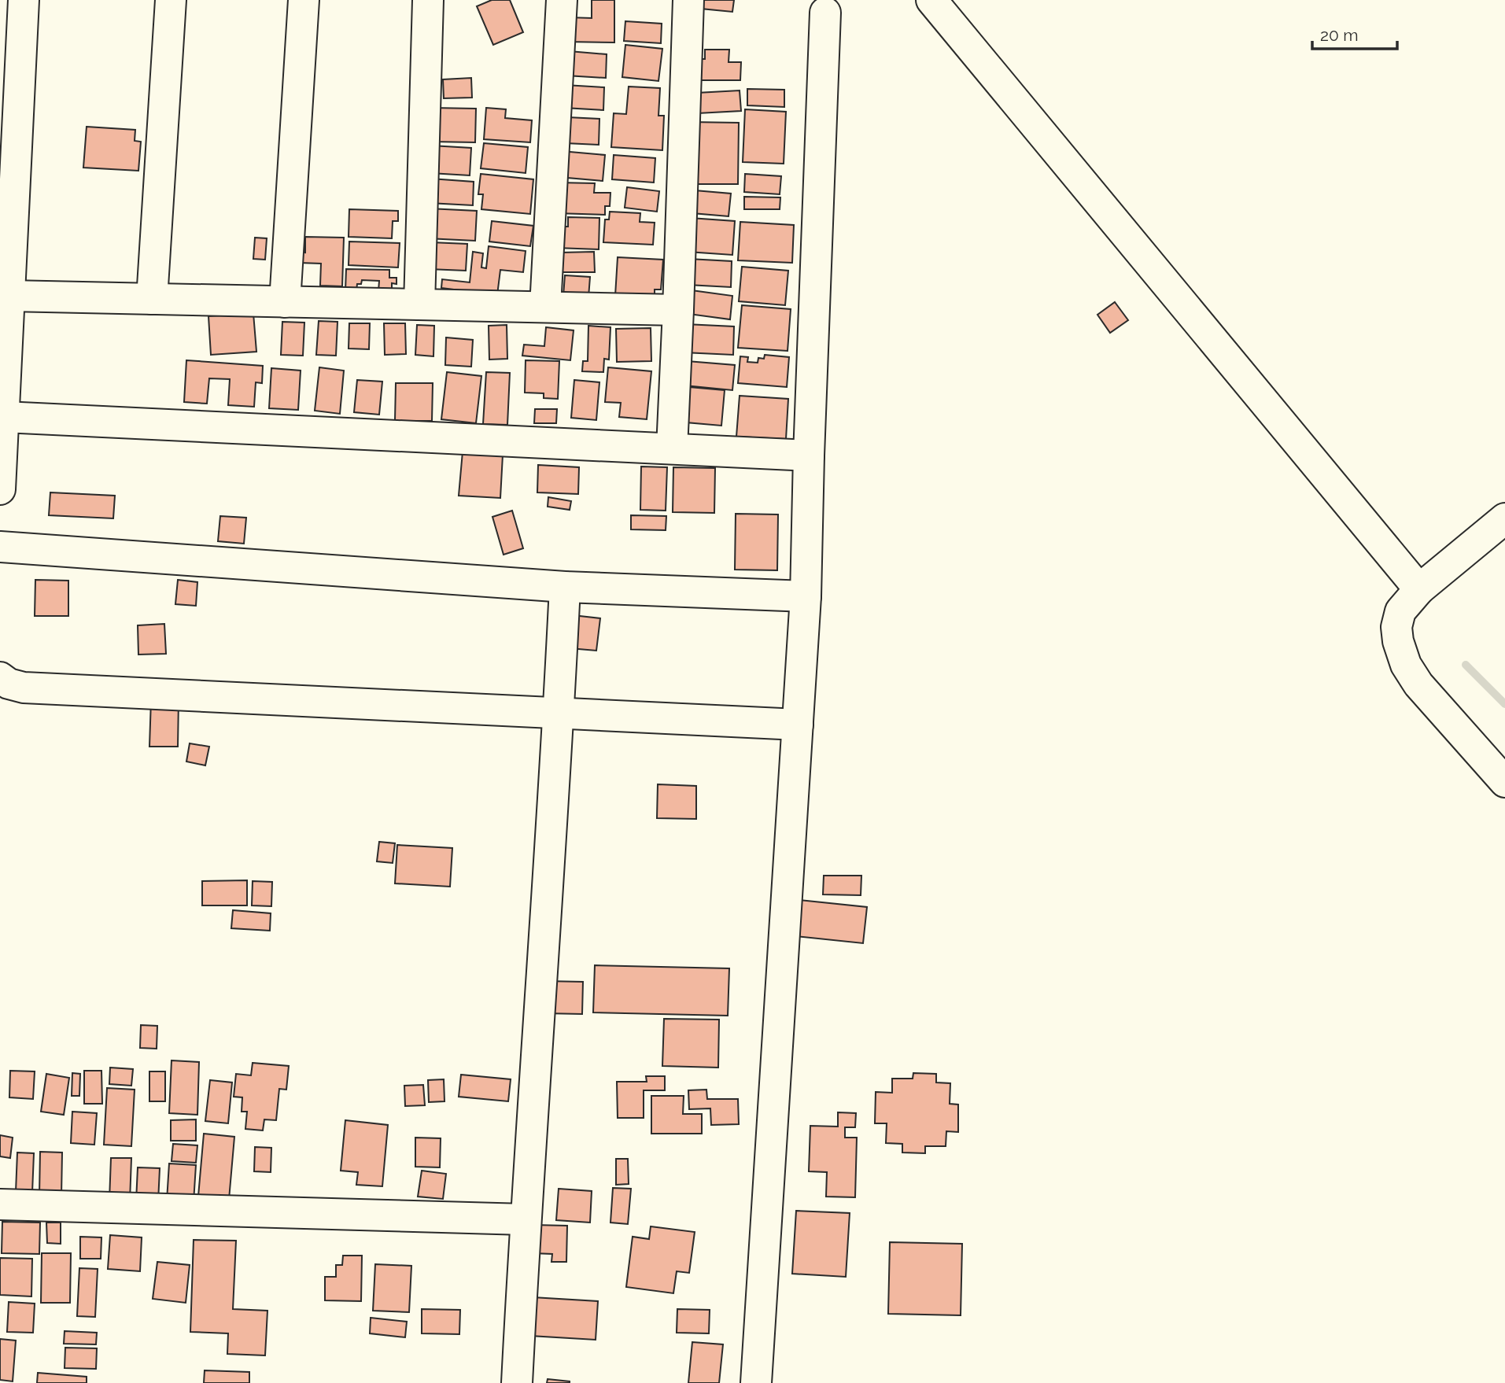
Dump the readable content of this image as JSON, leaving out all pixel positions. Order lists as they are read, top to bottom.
{
  "scale_bar": "20 m"
}
